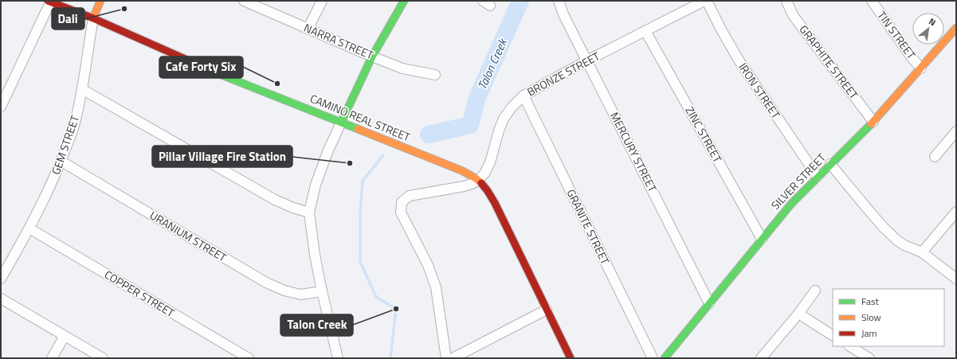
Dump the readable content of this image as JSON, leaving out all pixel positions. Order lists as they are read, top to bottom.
{
  "streets": {
    "street": [
      "TIN STREET",
      "NARRA STREET",
      "GRAPHITE STREET",
      "BRONZE STREET",
      "IRON STREET",
      "CAMINO REAL STREET",
      "ZINC STREET",
      "GEM STREET",
      "MERCURY STREET",
      "SILVER STREET",
      "GRANITE STREET",
      "URANIUM STREET",
      "COPPER STREET"
    ]
  },
  "crossings": [
    ["TIN STREET", "SILVER STREET"],
    ["GRAPHITE STREET", "SILVER STREET"],
    ["BRONZE STREET", "IRON STREET"],
    ["BRONZE STREET", "CAMINO REAL STREET"],
    ["BRONZE STREET", "ZINC STREET"],
    ["BRONZE STREET", "MERCURY STREET"],
    ["BRONZE STREET", "GRANITE STREET"],
    ["IRON STREET", "SILVER STREET"],
    ["CAMINO REAL STREET", "GEM STREET"],
    ["ZINC STREET", "SILVER STREET"],
    ["GEM STREET", "URANIUM STREET"],
    ["GEM STREET", "COPPER STREET"],
    ["MERCURY STREET", "SILVER STREET"]
  ],
  "water": ["Talon Creek"],
  "places": [
    "Dali",
    "Cafe Forty Six",
    "Pillar Village Fire Station",
    "Talon Creek"
  ],
  "legend": ["Fast", "Slow", "Jam"],
  "north": "top right"
}
